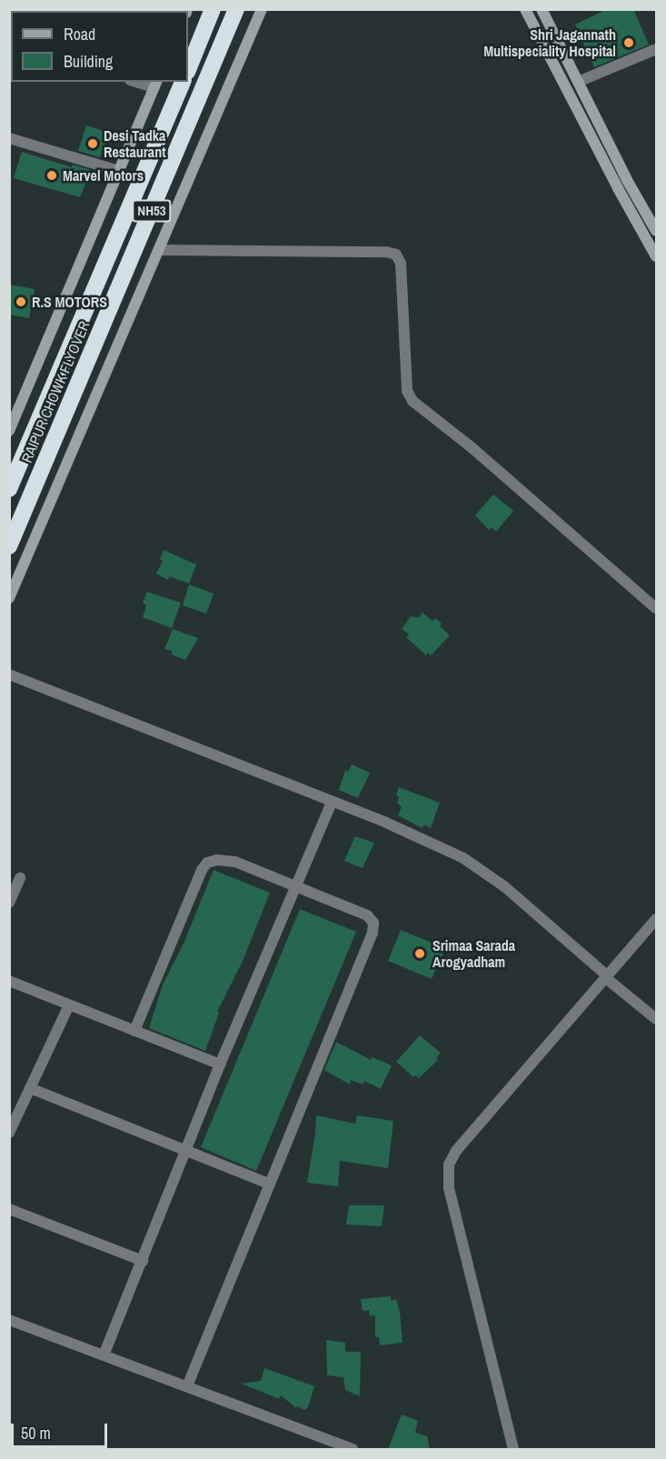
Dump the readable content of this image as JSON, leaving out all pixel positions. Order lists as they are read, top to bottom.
{
  "streets": {
    "highway": ["NH53", "RAIPUR CHOWK FLYOVER"]
  },
  "places": [
    "Shri Jagannath Multispeciality Hospital",
    "Desi Tadka Restaurant",
    "Marvel Motors",
    "R.S MOTORS",
    "Srimaa Sarada Arogyadham"
  ],
  "legend": ["Road", "Building"],
  "scale_bar": "50 m"
}
